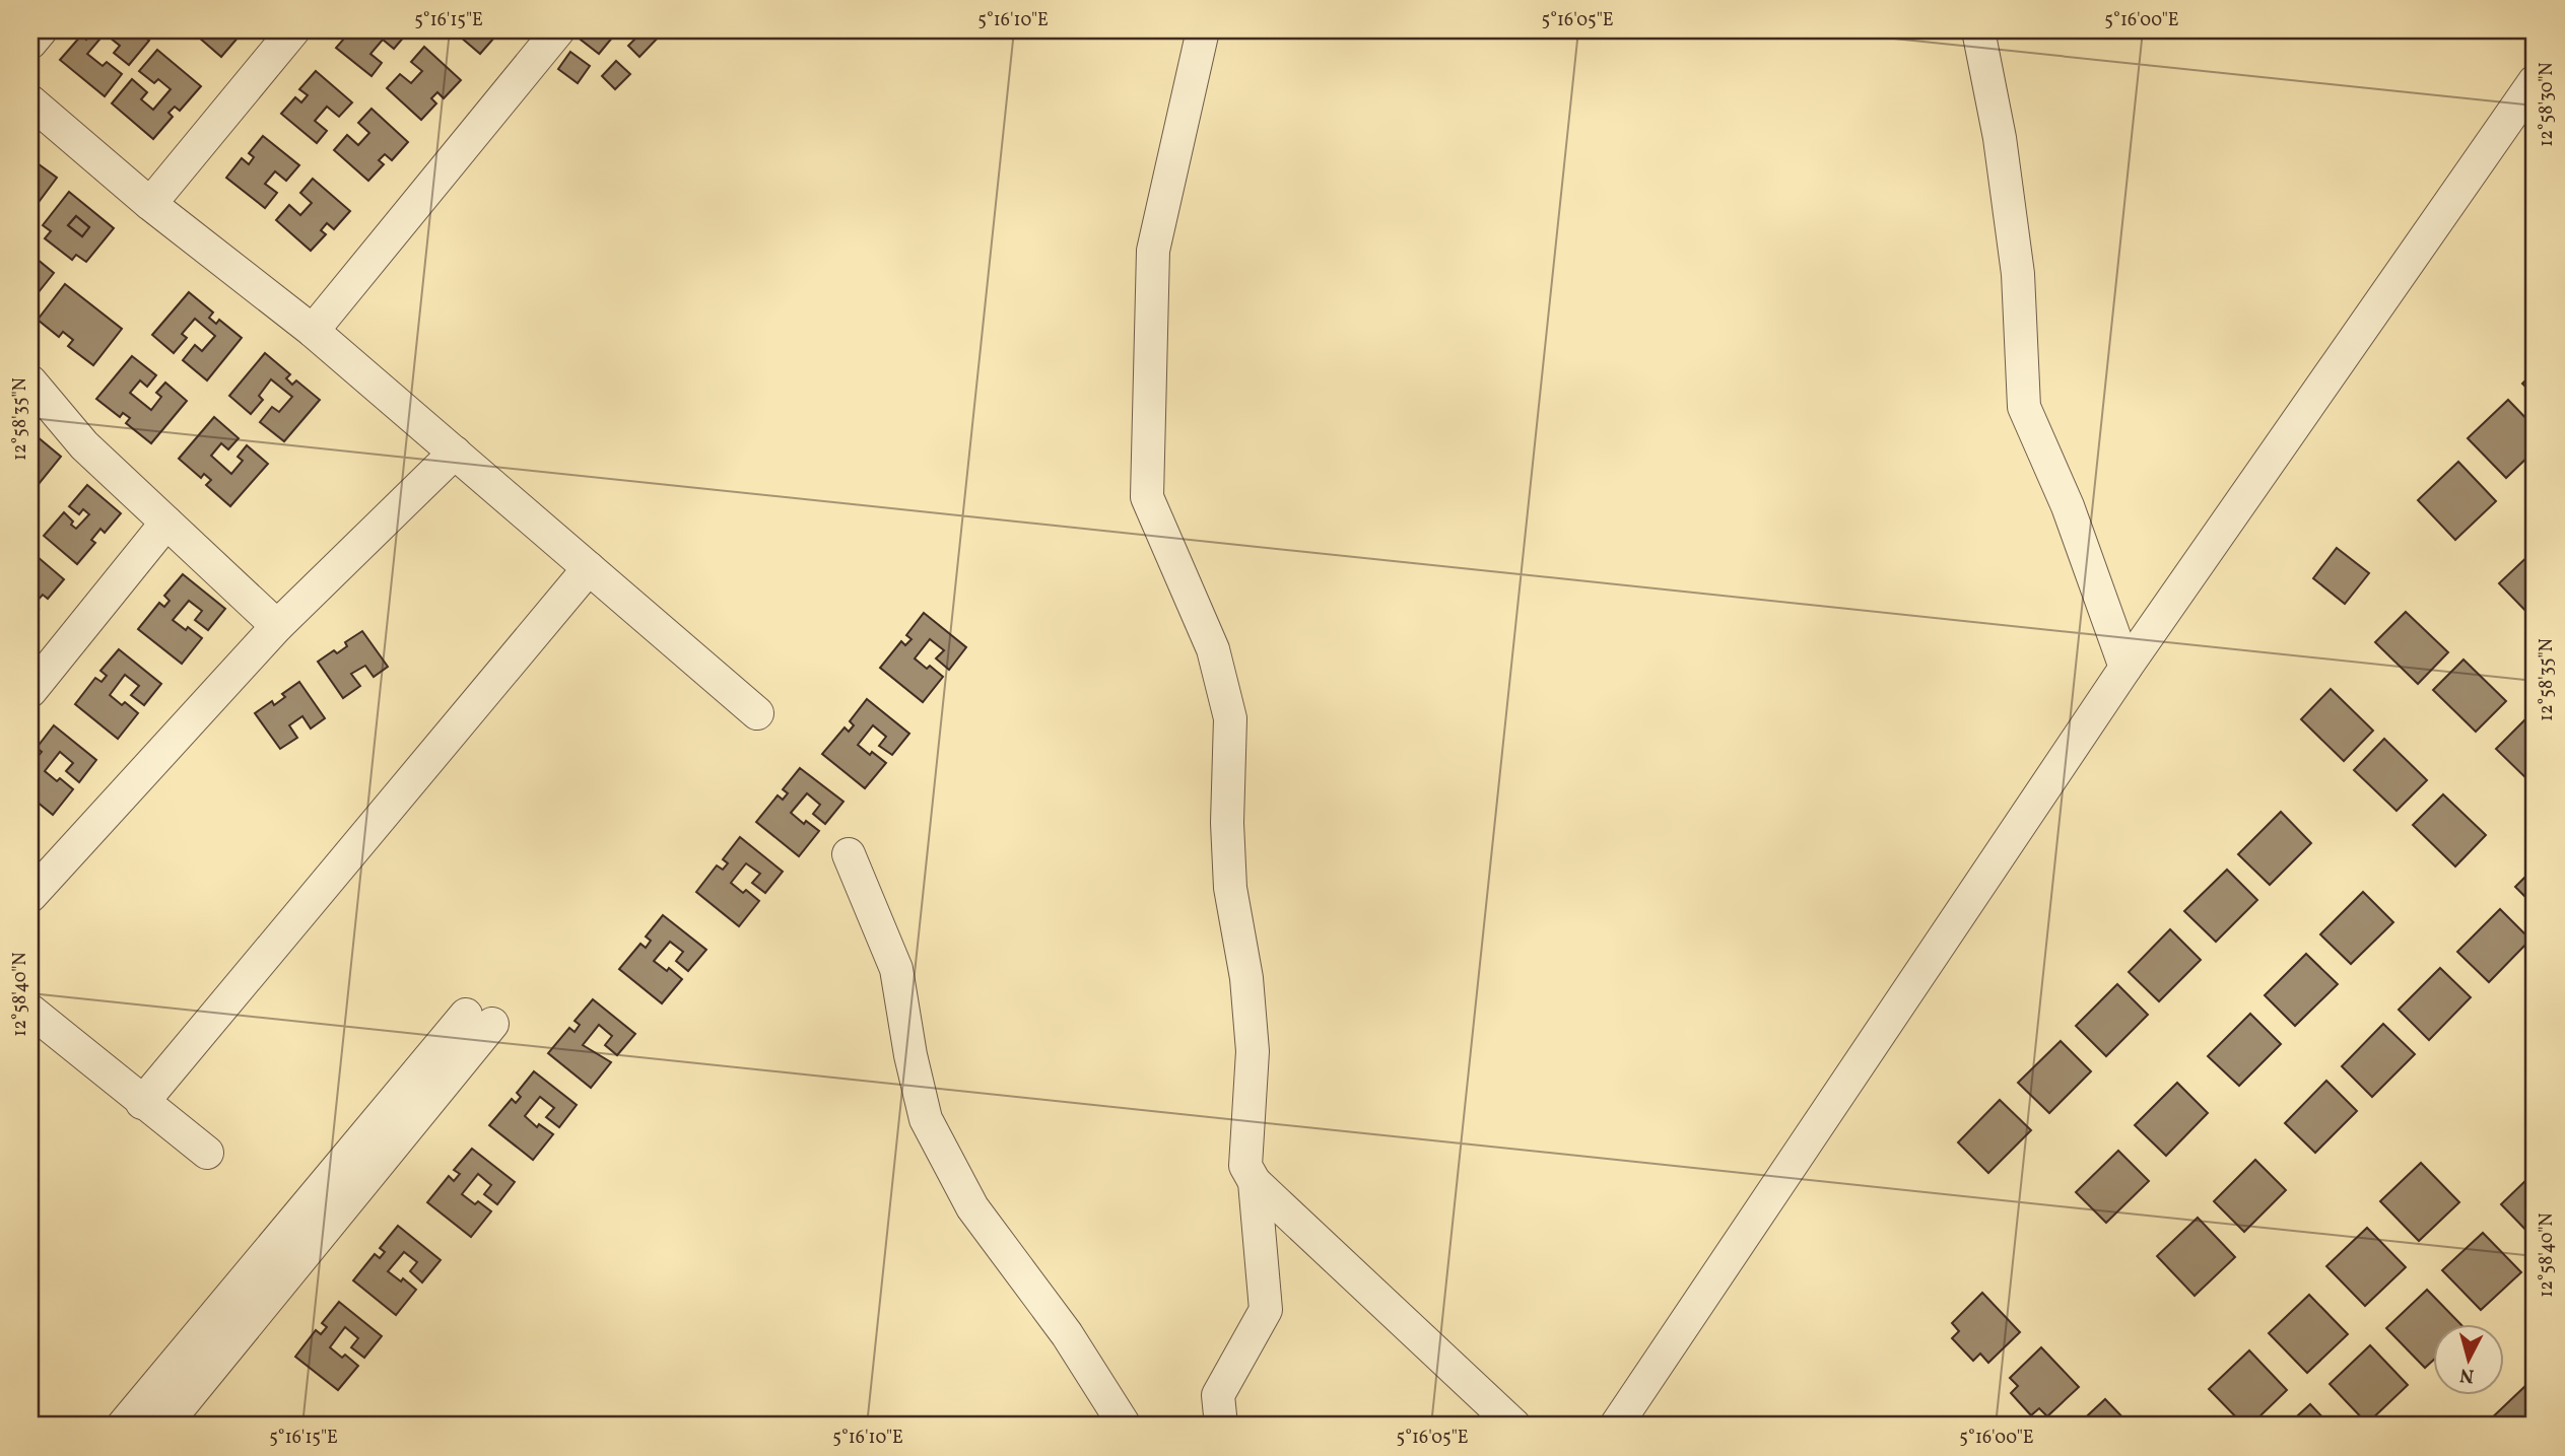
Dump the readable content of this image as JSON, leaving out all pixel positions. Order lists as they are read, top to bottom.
{
  "north": "bottom",
  "coordinates": [
    "5°16'15\"E",
    "5°16'10\"E",
    "5°16'05\"E",
    "5°16'00\"E",
    "12°58'30\"N",
    "12°58'35\"N",
    "12°58'40\"N"
  ]
}
